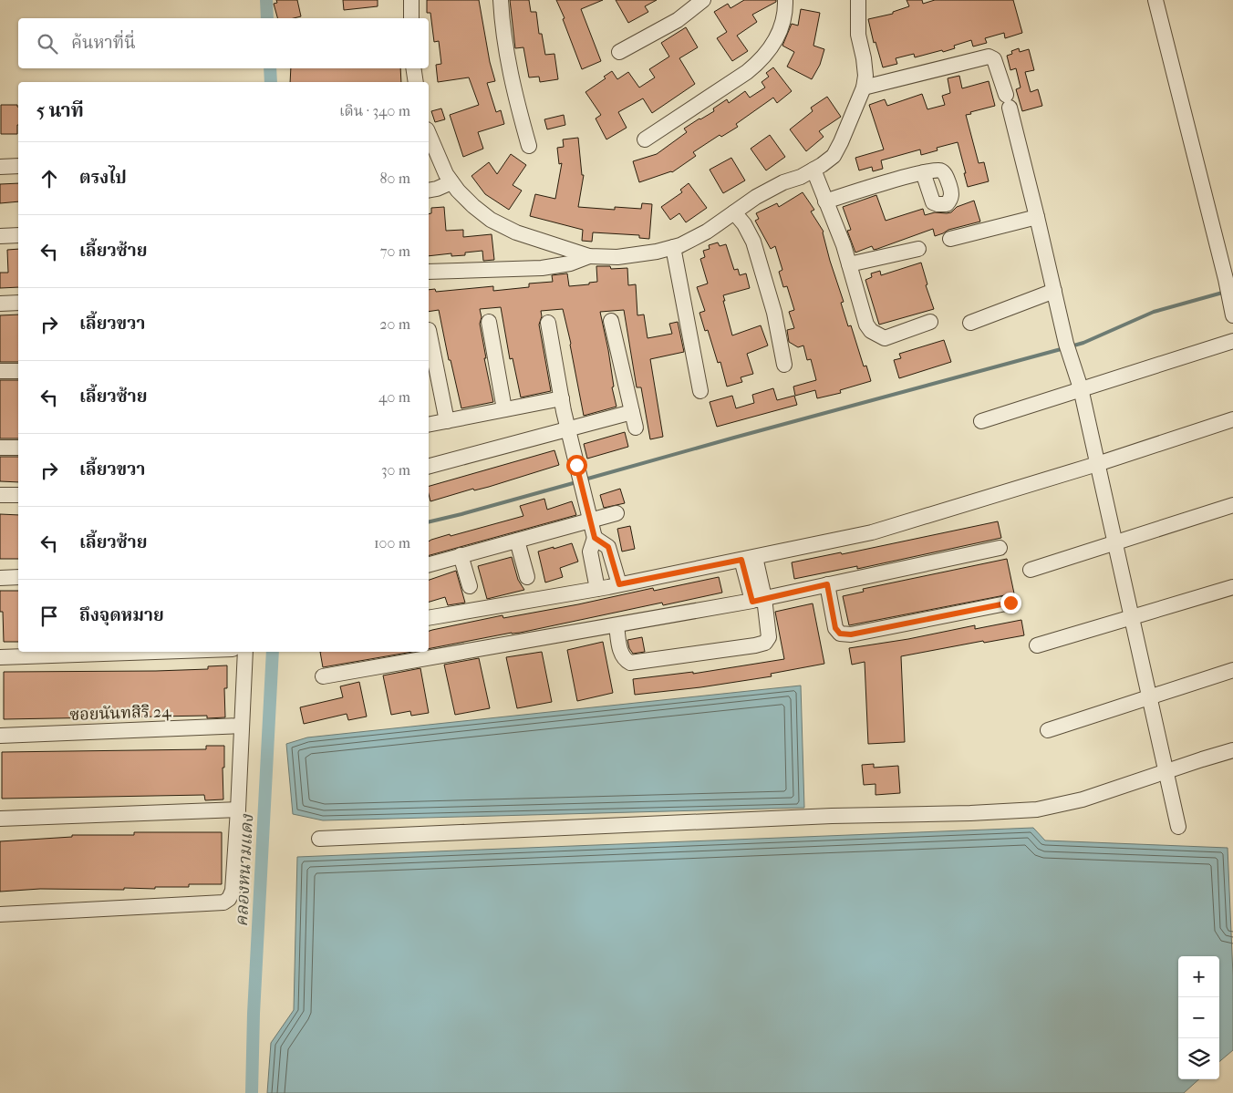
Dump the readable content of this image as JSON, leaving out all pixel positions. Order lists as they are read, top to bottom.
{
  "streets": {
    "street": ["ซอยนันทสิริ 24"]
  },
  "water": ["คลองหนามแดง"],
  "page": {
    "search": "ค้นหาที่นี่",
    "heading": ["5 นาที", "เดิน · 340 m"],
    "list": [
      ["ตรงไป", "80 m"],
      ["เลี้ยวซ้าย", "70 m"],
      ["เลี้ยวขวา", "20 m"],
      ["เลี้ยวซ้าย", "40 m"],
      ["เลี้ยวขวา", "30 m"],
      ["เลี้ยวซ้าย", "100 m"],
      "ถึงจุดหมาย"
    ],
    "map_buttons": ["+", "−"]
  }
}
